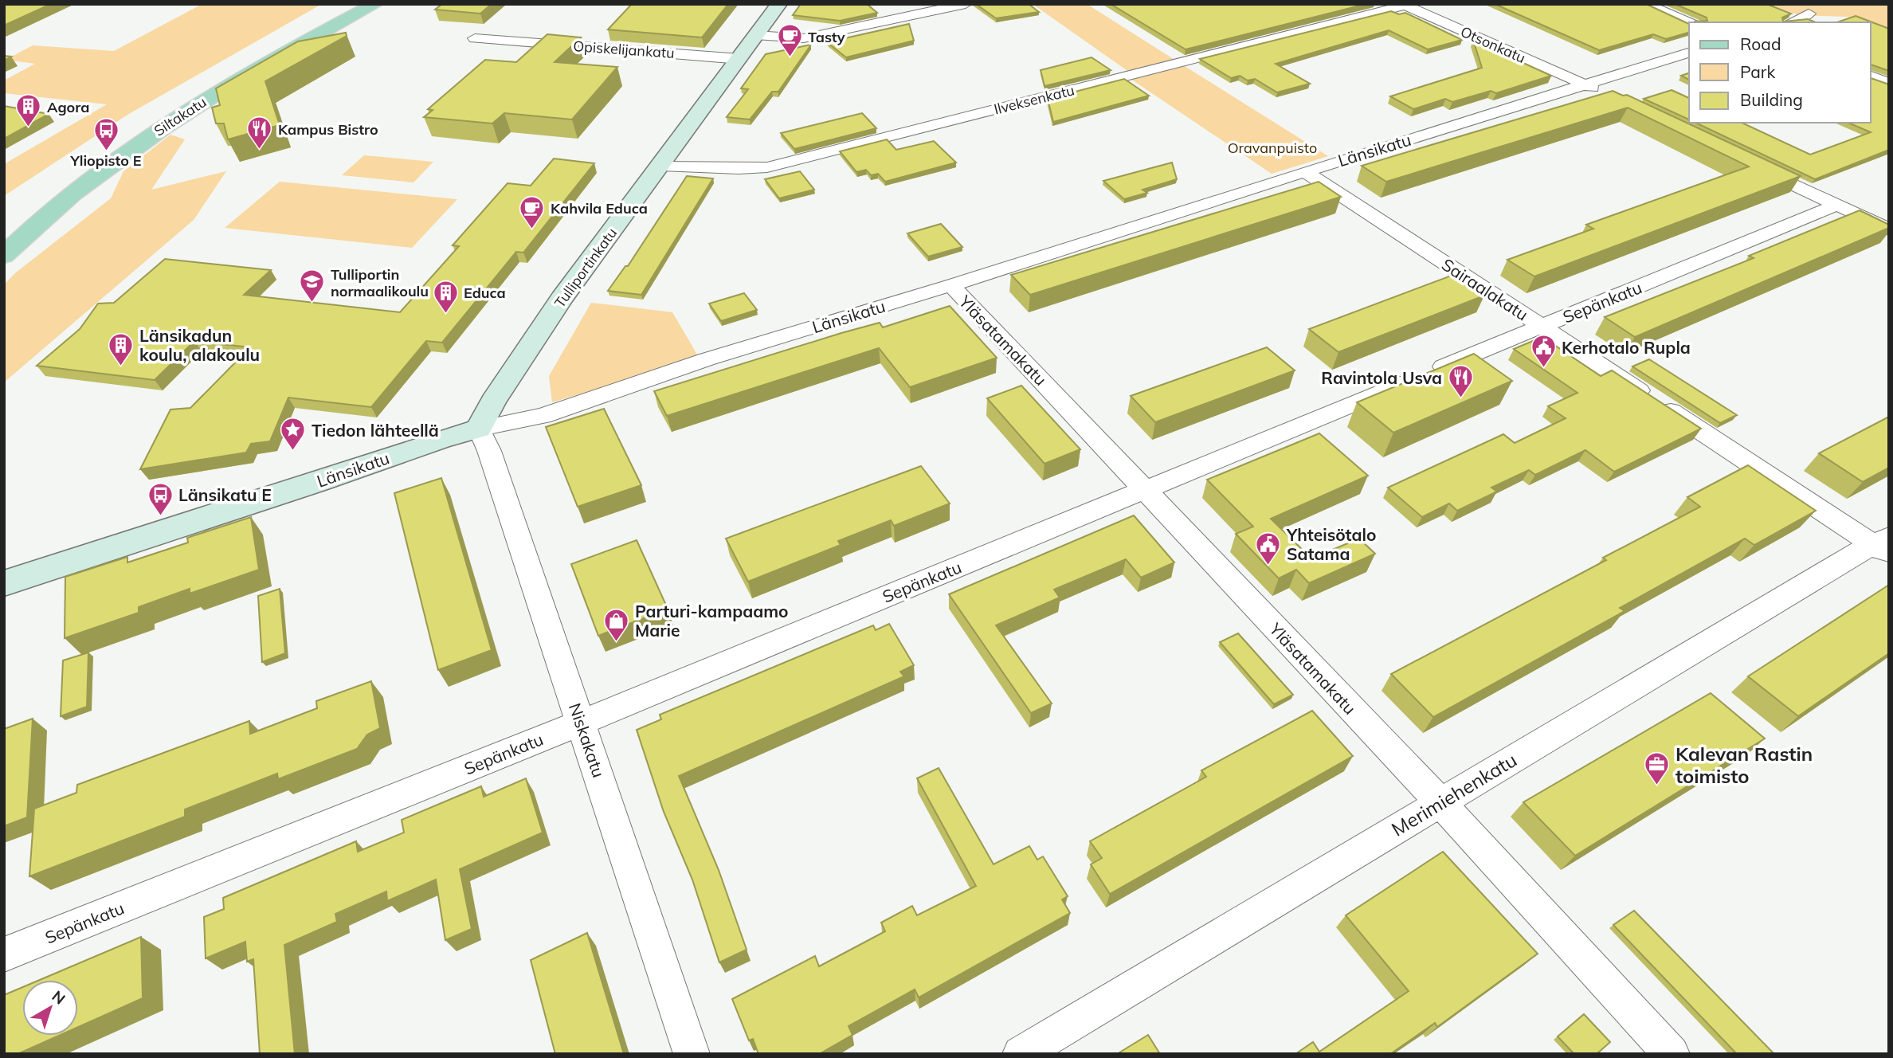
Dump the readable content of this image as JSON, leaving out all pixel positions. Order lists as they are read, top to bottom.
{
  "streets": {
    "main road": ["Siltakatu"],
    "street": [
      "Otsonkatu",
      "Opiskelijankatu",
      "Ilveksenkatu",
      "Länsikatu",
      "Tulliportinkatu",
      "Sairaalakatu",
      "Sepänkatu",
      "Yläsatamakatu",
      "Niskakatu",
      "Merimiehenkatu"
    ]
  },
  "crossings": [
    ["Otsonkatu", "Ilveksenkatu"],
    ["Otsonkatu", "Länsikatu"],
    ["Opiskelijankatu", "Tulliportinkatu"],
    ["Ilveksenkatu", "Tulliportinkatu"],
    ["Länsikatu", "Tulliportinkatu"],
    ["Länsikatu", "Sairaalakatu"],
    ["Länsikatu", "Yläsatamakatu"],
    ["Länsikatu", "Niskakatu"],
    ["Tulliportinkatu", "Niskakatu"],
    ["Sairaalakatu", "Sepänkatu"],
    ["Sairaalakatu", "Merimiehenkatu"],
    ["Sepänkatu", "Yläsatamakatu"],
    ["Sepänkatu", "Niskakatu"],
    ["Yläsatamakatu", "Merimiehenkatu"]
  ],
  "parks": ["Oravanpuisto"],
  "places": {
    "cafe": ["Tasty", "Kahvila Educa"],
    "building": ["Agora", "Educa", "Länsikadun koulu, alakoulu"],
    "restaurant": ["Kampus Bistro", "Ravintola Usva"],
    "bus stop": ["Yliopisto E", "Länsikatu E"],
    "school or university": ["Tulliportin normaalikoulu"],
    "public building": ["Kerhotalo Rupla", "Yhteisötalo Satama"],
    "place": ["Tiedon lähteellä"],
    "shop": ["Parturi-kampaamo Marie"],
    "office": ["Kalevan Rastin toimisto"]
  },
  "legend": ["Road", "Park", "Building"],
  "north": "top right"
}
